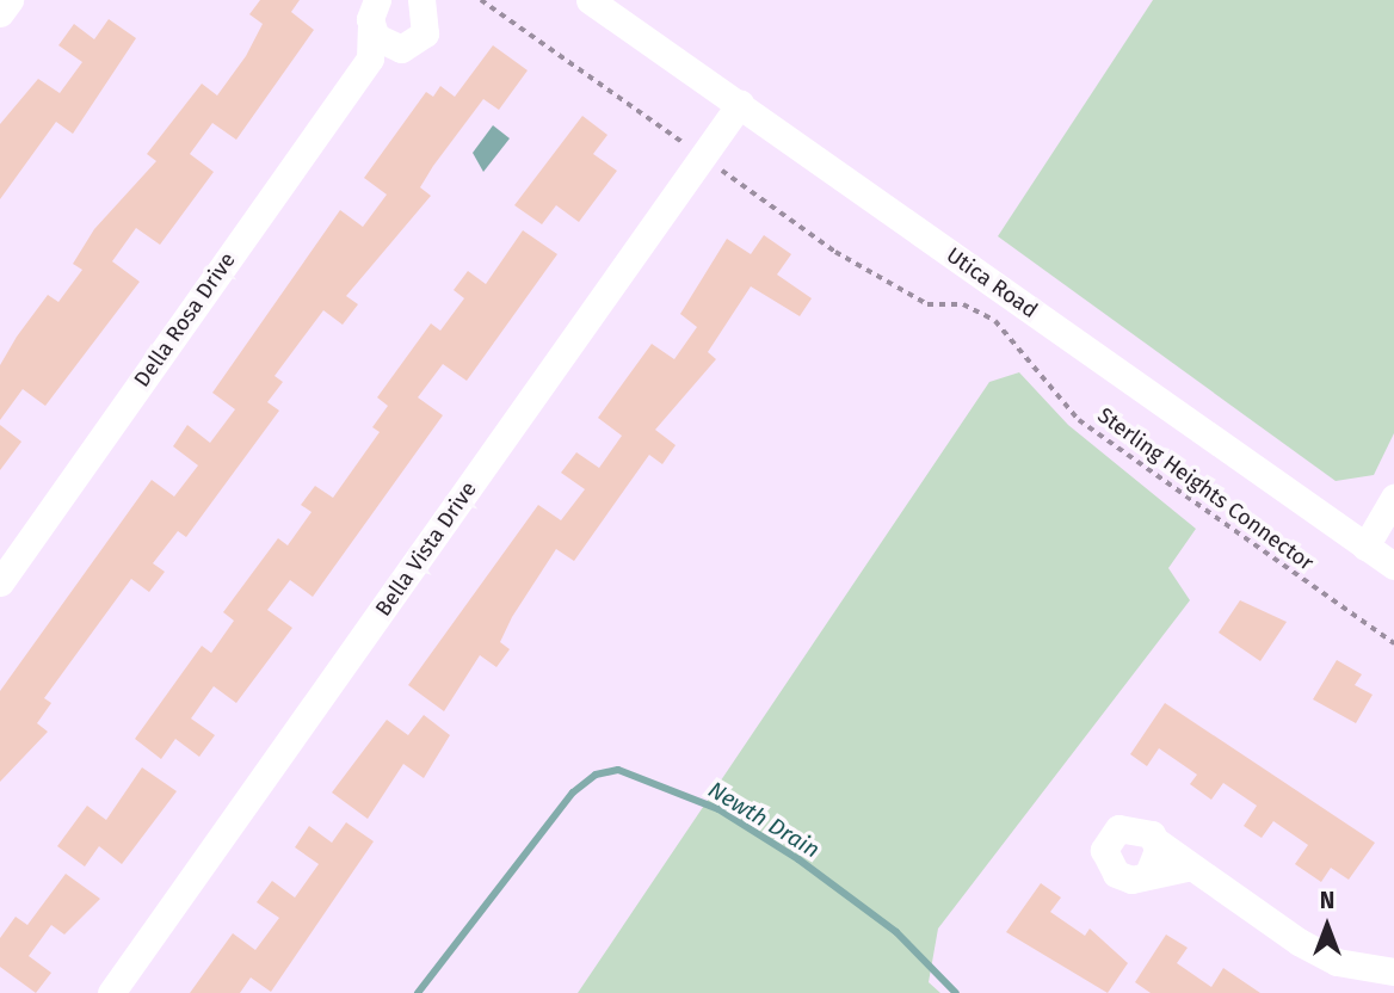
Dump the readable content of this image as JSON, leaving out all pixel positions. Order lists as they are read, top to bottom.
{
  "streets": {
    "street": ["Utica Road", "Della Rosa Drive", "Bella Vista Drive"],
    "path": ["Sterling Heights Connector"]
  },
  "crossings": [
    ["Utica Road", "Bella Vista Drive"]
  ],
  "water": ["Newth Drain"],
  "north": "top"
}
